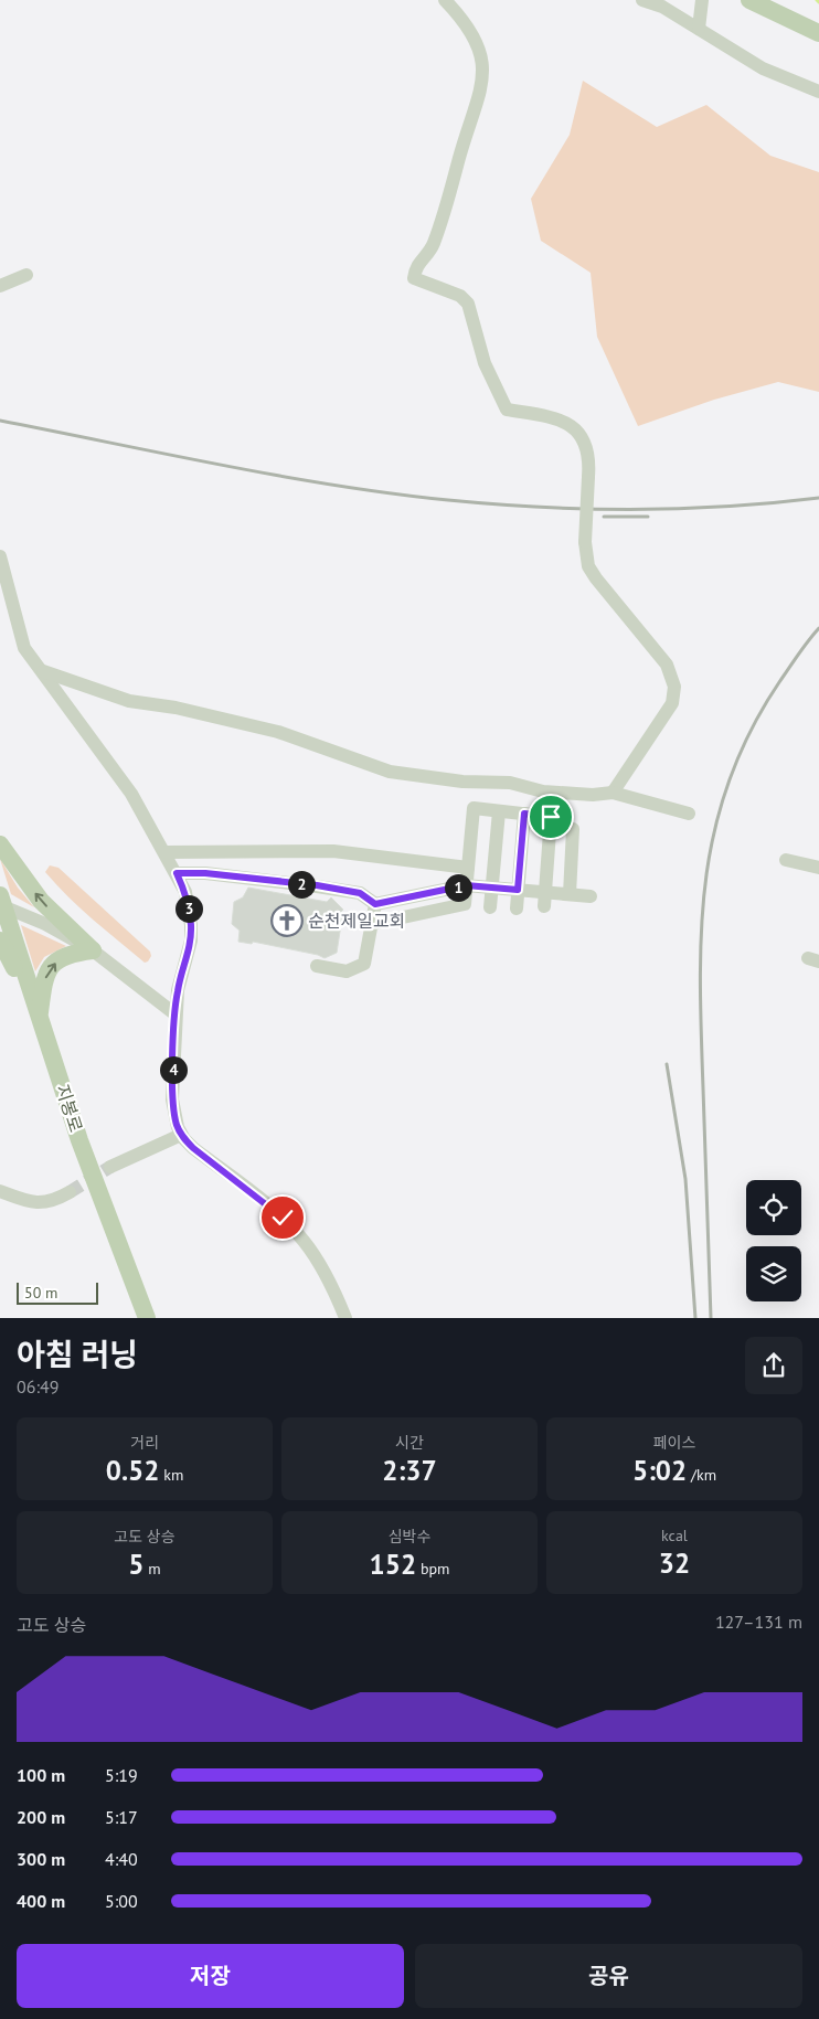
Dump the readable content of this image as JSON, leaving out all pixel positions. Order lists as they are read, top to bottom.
{
  "streets": {
    "main road": ["지봉로"]
  },
  "places": {
    "church": ["순천제일교회"]
  },
  "scale_bar": "50 m",
  "page": {
    "pins": [
      "2",
      "1",
      "3",
      "4"
    ],
    "scale": "50 m",
    "heading": ["아침 러닝", "06:49"],
    "stats": [
      ["거리", "0.52 km"],
      ["시간", "2:37"],
      ["페이스", "5:02 /km"],
      ["고도 상승", "5 m"],
      ["심박수", "152 bpm"],
      ["kcal", "32"]
    ],
    "chart": ["고도 상승", "127–131 m"],
    "list": [
      {
        "name": "100 m",
        "note": "5:19"
      },
      {
        "name": "200 m",
        "note": "5:17"
      },
      {
        "name": "300 m",
        "note": "4:40"
      },
      {
        "name": "400 m",
        "note": "5:00"
      }
    ],
    "buttons": ["저장", "공유"]
  }
}
